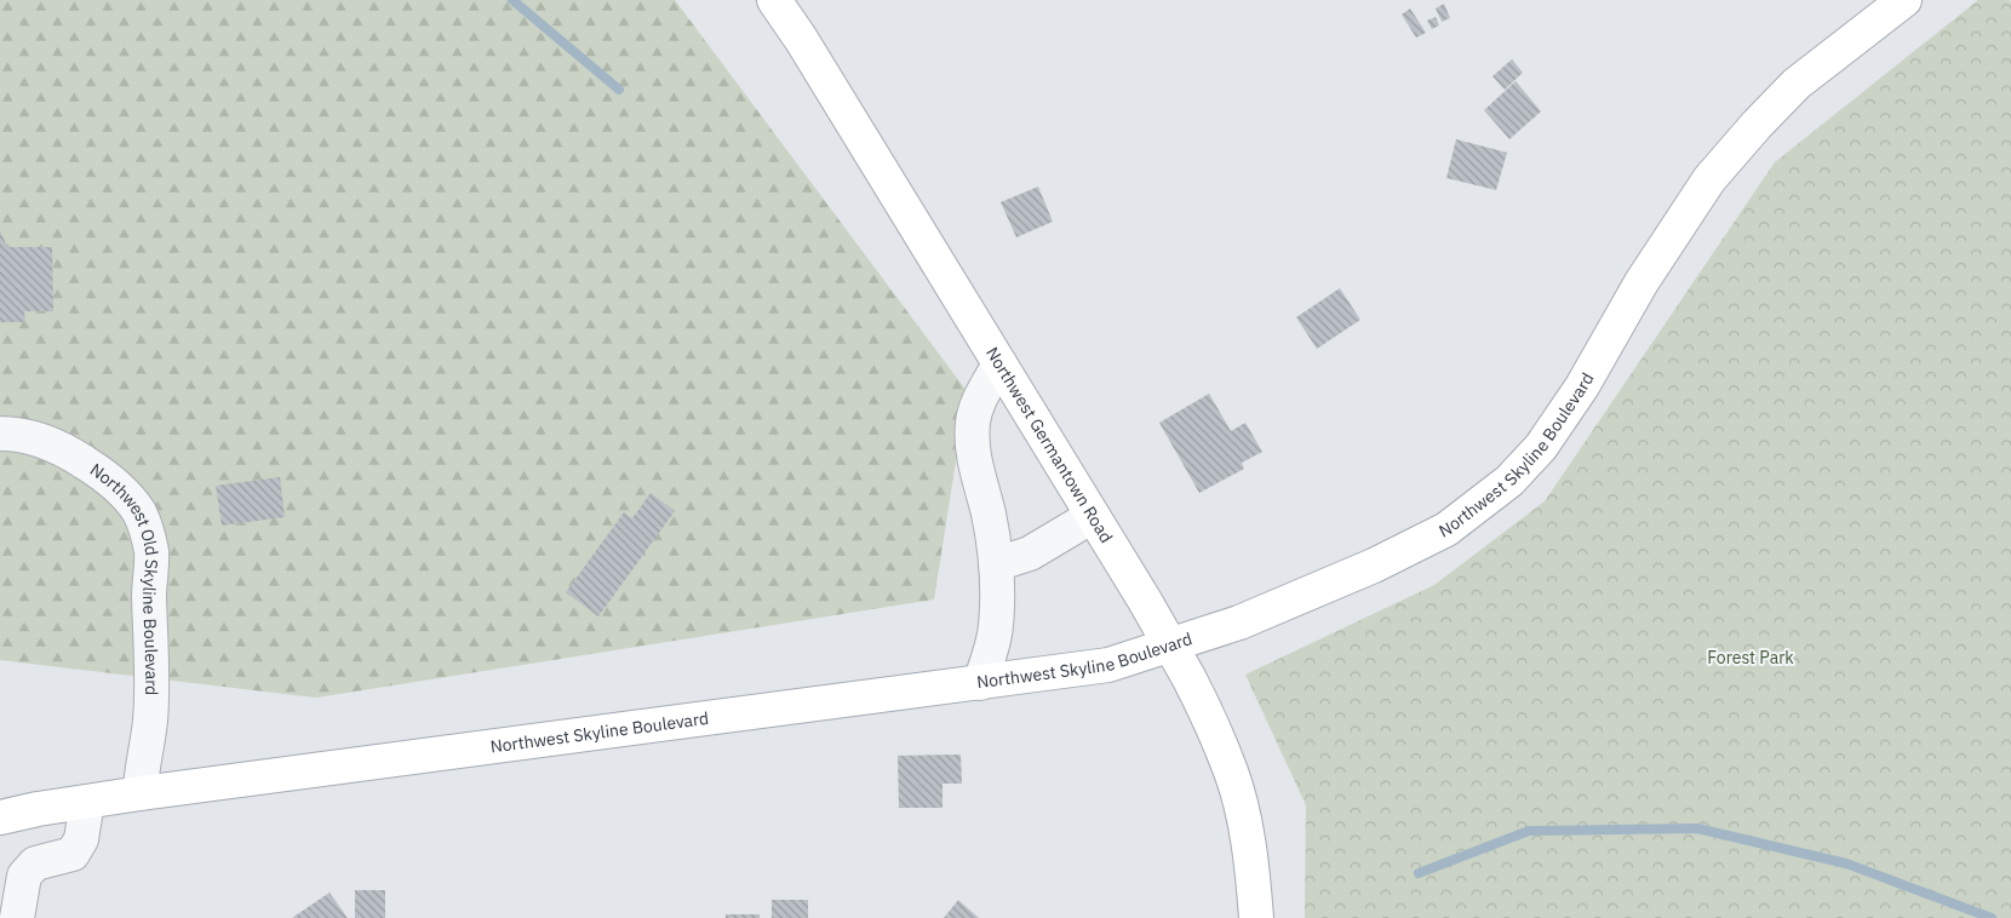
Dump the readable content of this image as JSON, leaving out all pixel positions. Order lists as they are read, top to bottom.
{
  "streets": {
    "main road": ["Northwest Germantown Road", "Northwest Skyline Boulevard"],
    "street": ["Northwest Old Skyline Boulevard"]
  },
  "crossings": [
    ["Northwest Germantown Road", "Northwest Skyline Boulevard"],
    ["Northwest Skyline Boulevard", "Northwest Old Skyline Boulevard"]
  ],
  "parks": ["Forest Park"]
}
